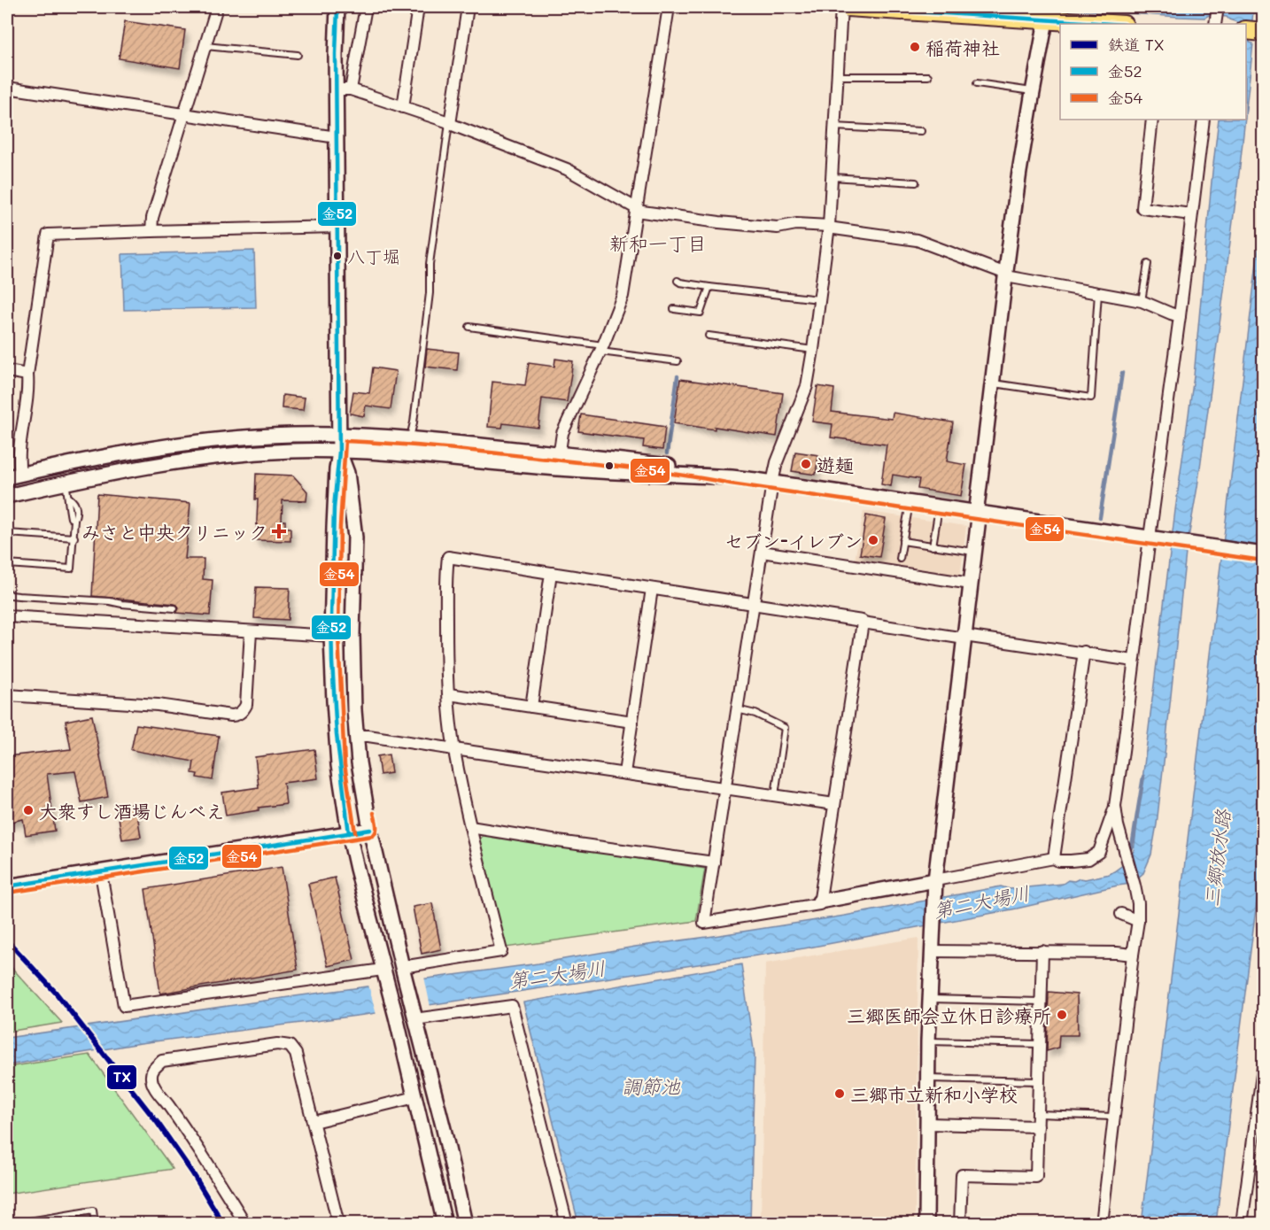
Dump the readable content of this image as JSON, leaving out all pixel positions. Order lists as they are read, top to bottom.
{
  "districts": ["新和一丁目"],
  "water": ["三郷放水路", "第二大場川", "調節池"],
  "places": {
    "other": [
      "稲荷神社",
      "八丁堀",
      "遊麺",
      "セブン-イレブン",
      "大衆すし酒場じんべえ",
      "三郷医師会立休日診療所",
      "三郷市立新和小学校"
    ],
    "health": ["みさと中央クリニック"]
  },
  "lines": ["transit line 金52", "transit line 金54", "rail line TX"],
  "legend": ["鉄道 TX", "金52", "金54"]
}
